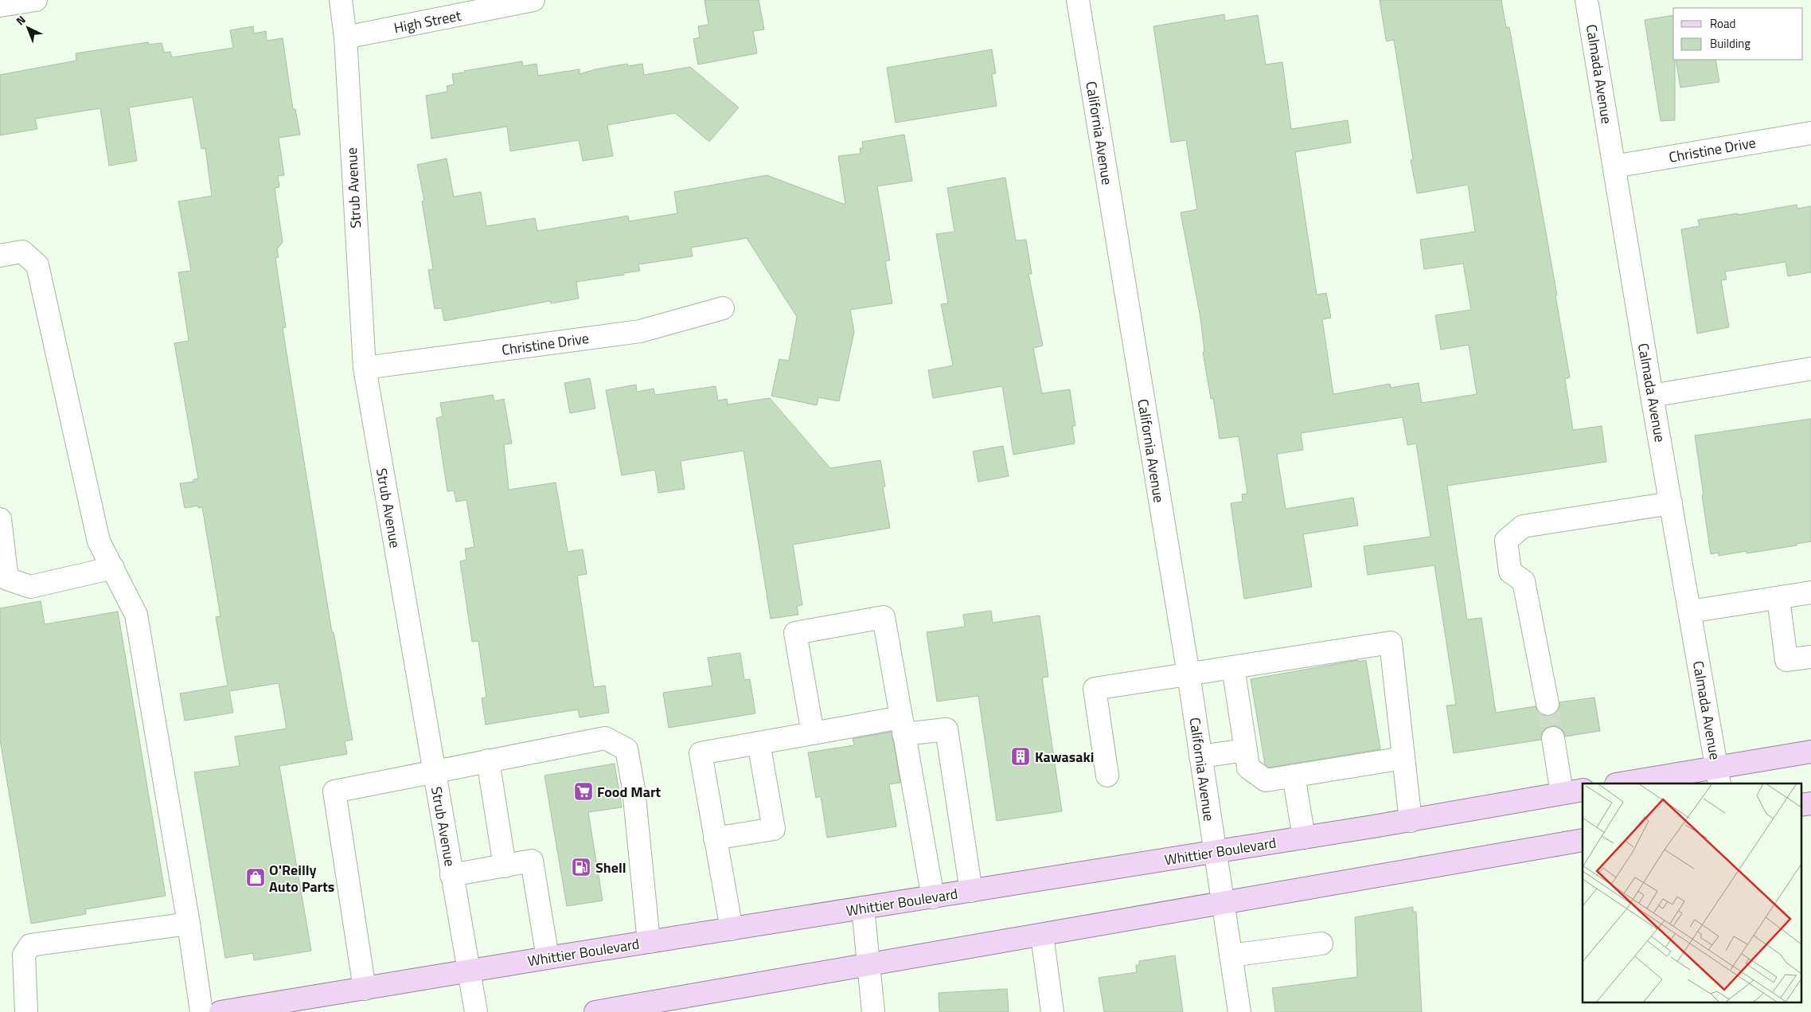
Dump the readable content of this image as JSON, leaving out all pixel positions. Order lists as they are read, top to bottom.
{
  "streets": {
    "main road": ["Whittier Boulevard"],
    "street": [
      "High Street",
      "Calmada Avenue",
      "California Avenue",
      "Christine Drive",
      "Strub Avenue"
    ]
  },
  "crossings": [
    ["High Street", "Strub Avenue"],
    ["Calmada Avenue", "Christine Drive"],
    ["California Avenue", "Whittier Boulevard"],
    ["Christine Drive", "Strub Avenue"],
    ["Strub Avenue", "Whittier Boulevard"]
  ],
  "places": {
    "building": ["Kawasaki"],
    "supermarket": ["Food Mart"],
    "fuel station": ["Shell"],
    "shop": ["O'Reilly Auto Parts"]
  },
  "legend": ["Road", "Building"],
  "north": "top left"
}
